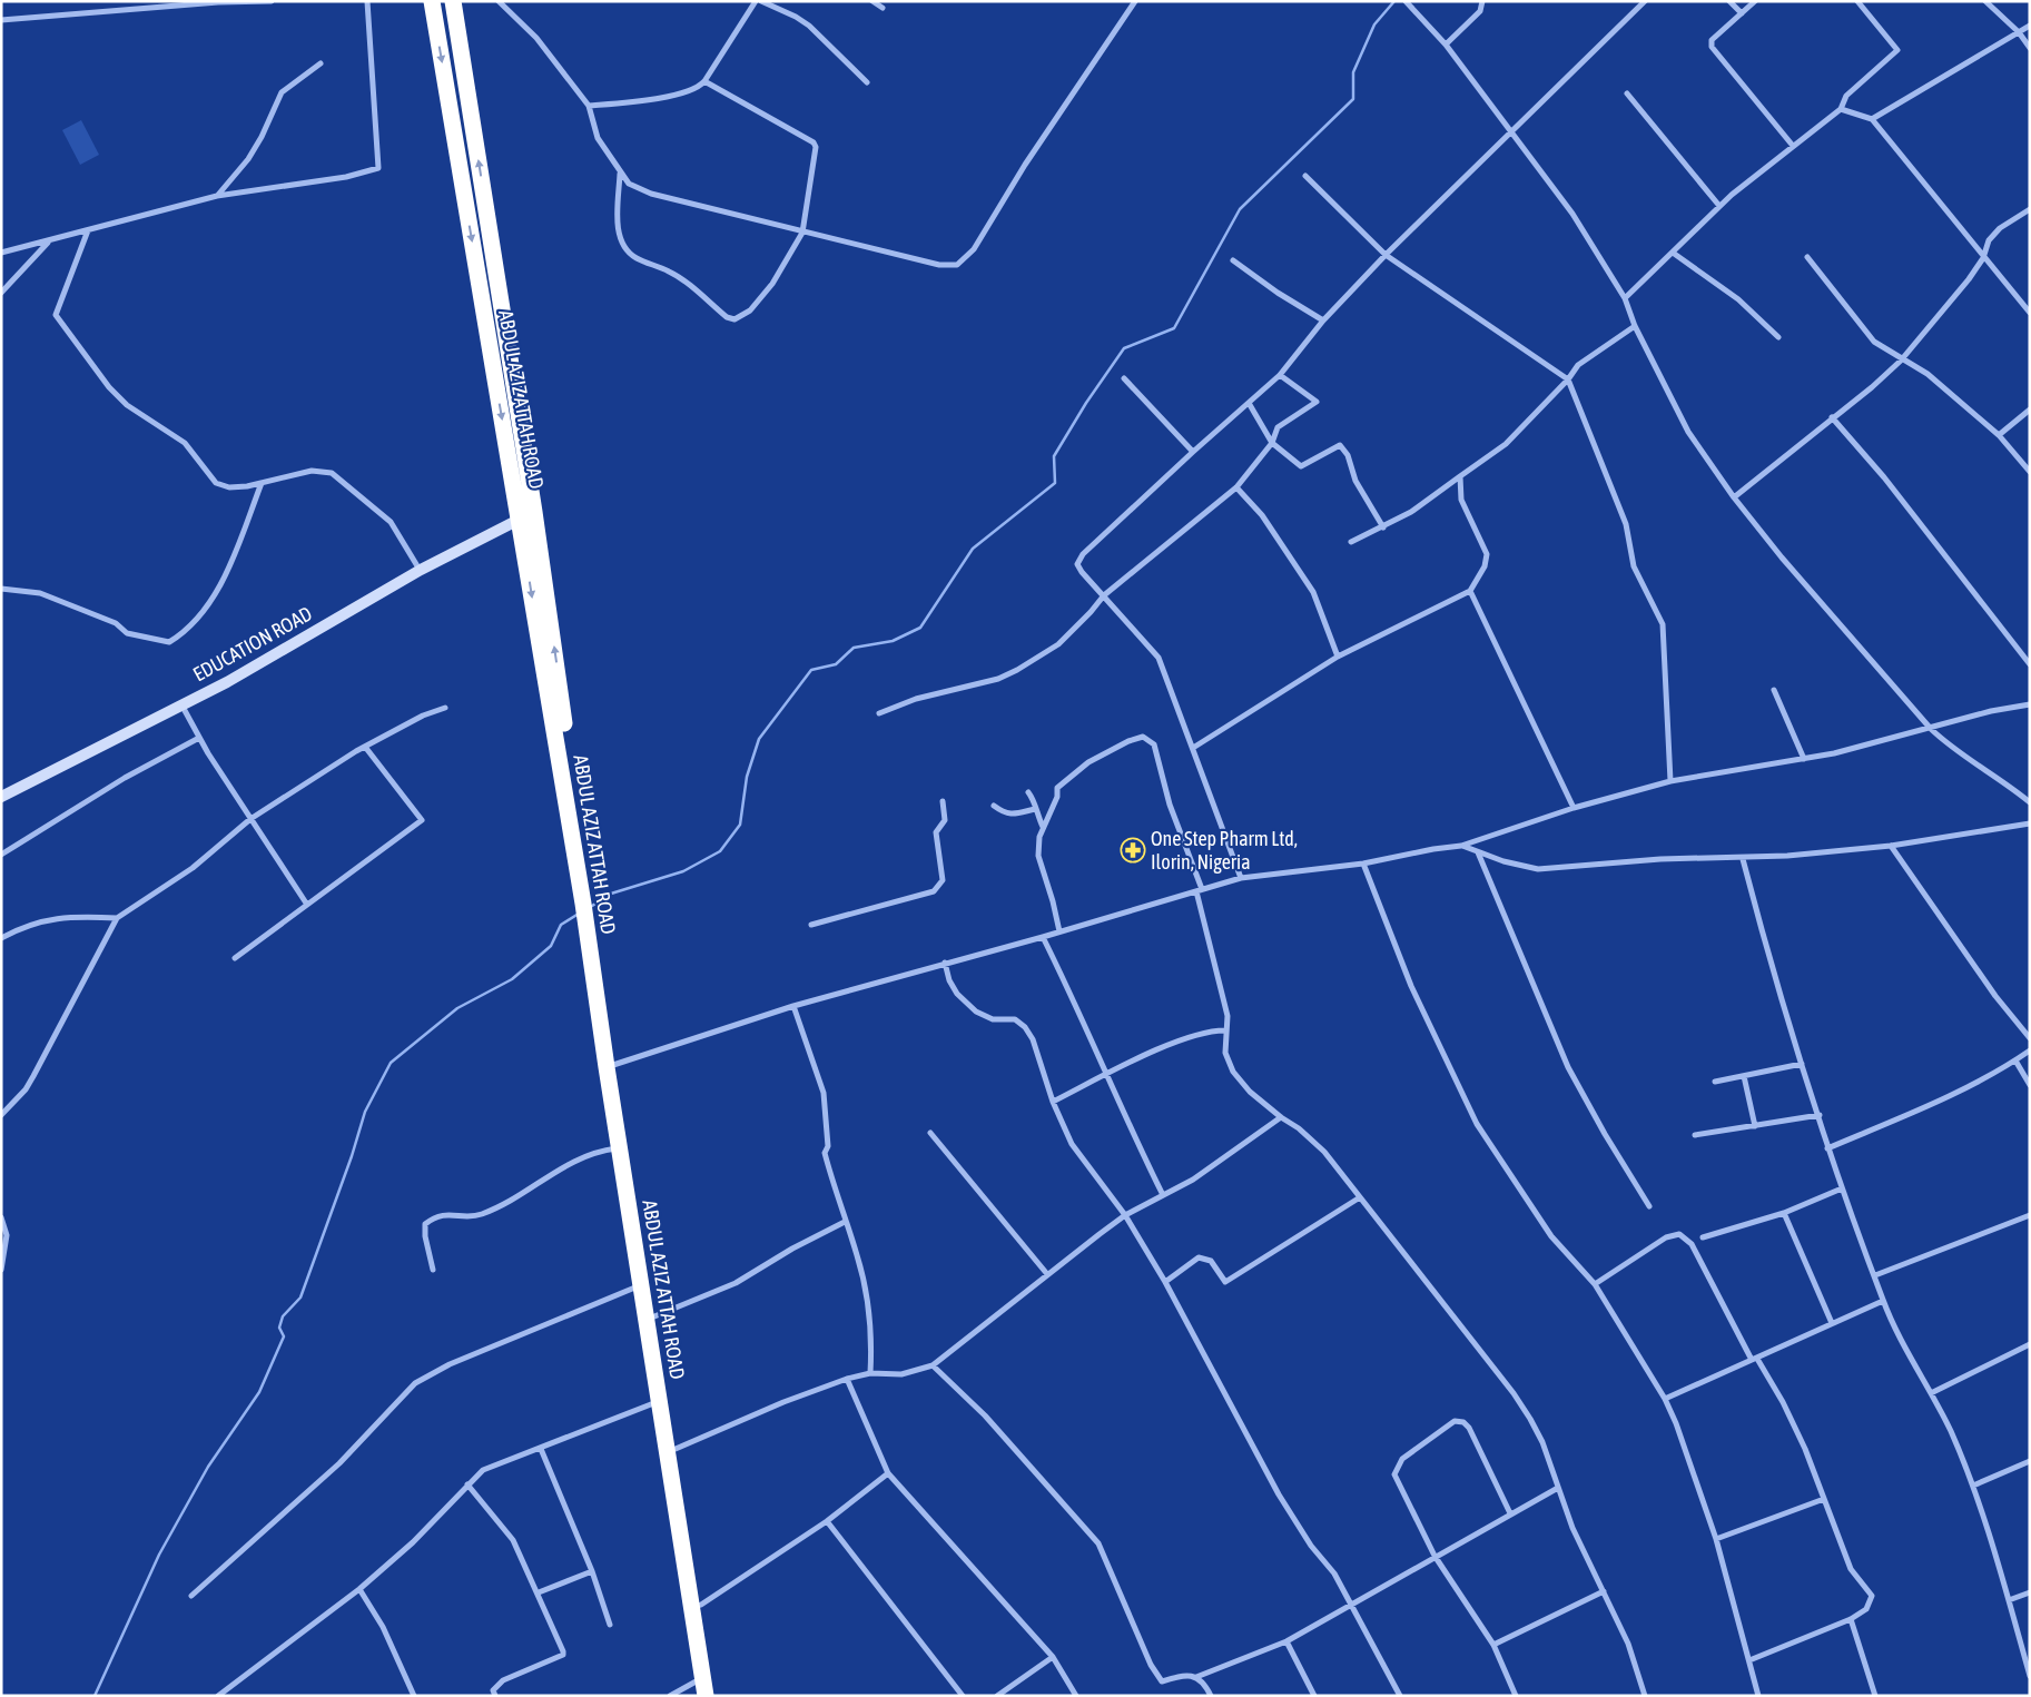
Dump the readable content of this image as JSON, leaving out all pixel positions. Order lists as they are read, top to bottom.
{
  "streets": {
    "highway": ["ABDUL AZIZ ATTAH ROAD"],
    "street": ["EDUCATION ROAD"]
  },
  "crossings": [
    ["ABDUL AZIZ ATTAH ROAD", "EDUCATION ROAD"]
  ],
  "places": {
    "pharmacy": ["One Step Pharm Ltd, Ilorin, Nigeria"]
  }
}
